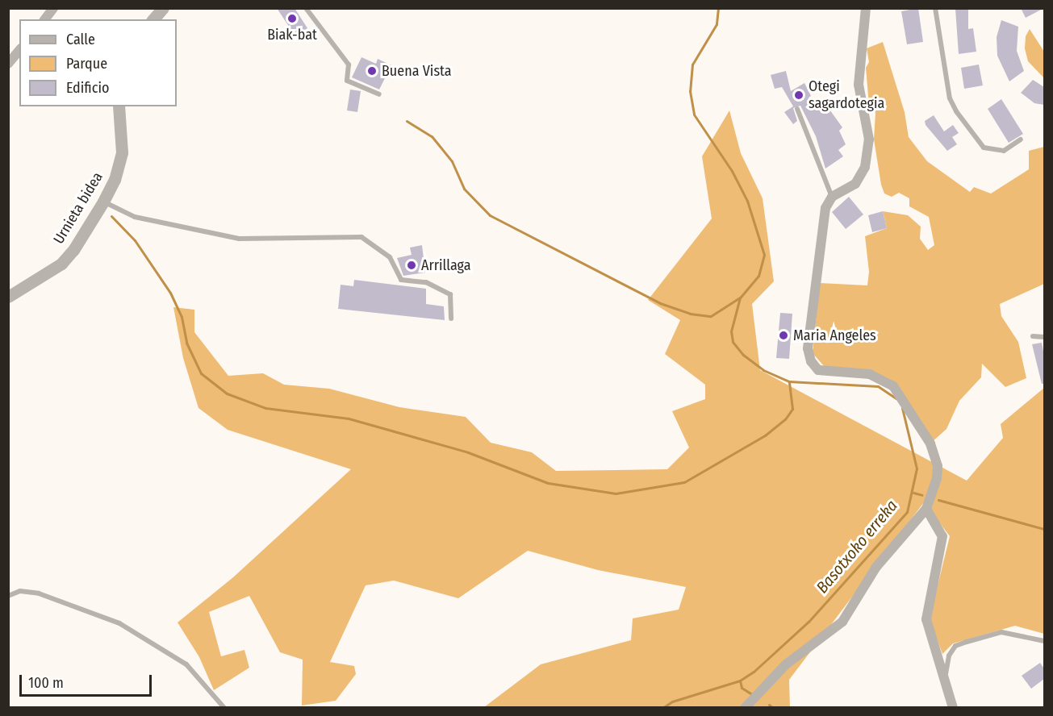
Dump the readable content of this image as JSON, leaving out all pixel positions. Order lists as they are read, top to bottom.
{
  "streets": {
    "street": ["Urnieta bidea"]
  },
  "water": ["Basotxoko erreka"],
  "places": [
    "Biak-bat",
    "Buena Vista",
    "Otegi sagardotegia",
    "Arrillaga",
    "Maria Angeles"
  ],
  "legend": ["Calle", "Parque", "Edificio"],
  "scale_bar": "100 m"
}
